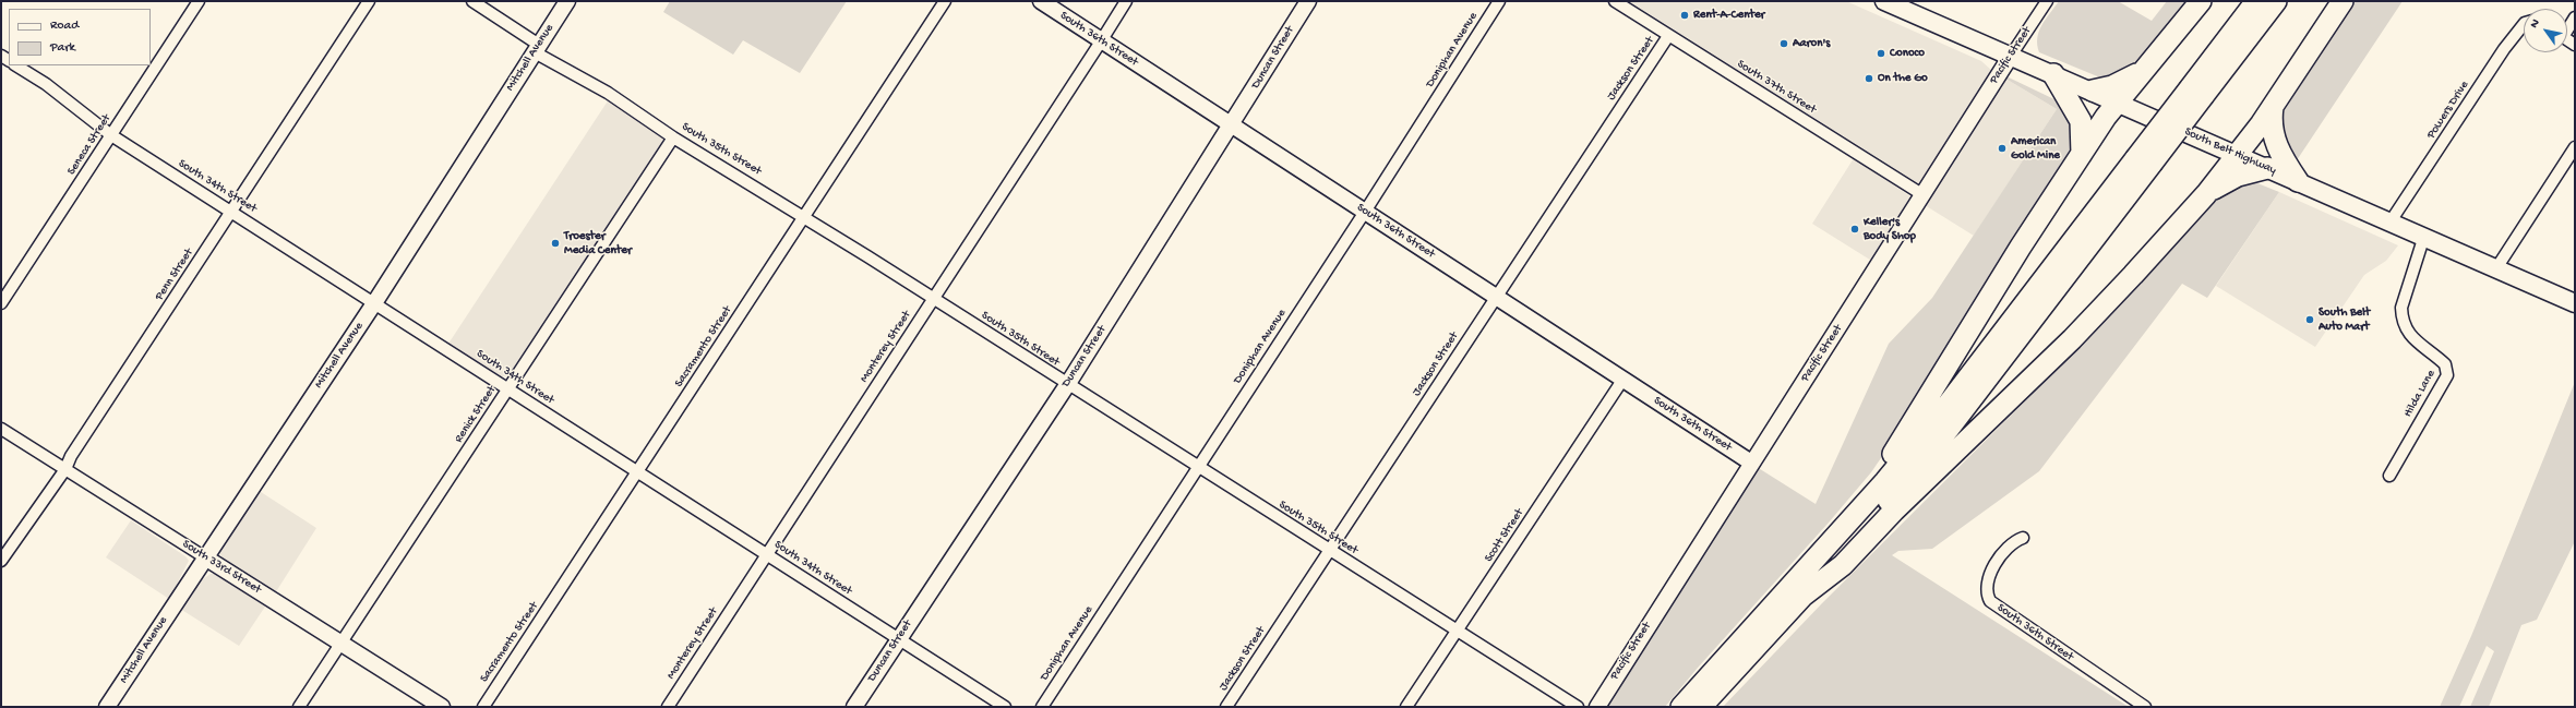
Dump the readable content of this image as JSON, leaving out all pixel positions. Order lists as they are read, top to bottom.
{
  "streets": {
    "main road": ["South Belt Highway"],
    "street": [
      "South 36th Street",
      "Doniphan Avenue",
      "Pacific Street",
      "Mitchell Avenue",
      "Duncan Street",
      "Jackson Street",
      "South 37th Street",
      "Powers Drive",
      "Seneca Street",
      "South 35th Street",
      "South 34th Street",
      "Penn Street",
      "Sacramento Street",
      "Monterey Street",
      "Hilda Lane",
      "Renick Street",
      "Scott Street",
      "South 33rd Street"
    ]
  },
  "crossings": [
    ["South 36th Street", "Doniphan Avenue"],
    ["South 36th Street", "Pacific Street"],
    ["South 36th Street", "Duncan Street"],
    ["South 36th Street", "Jackson Street"],
    ["South 36th Street", "Monterey Street"],
    ["South 36th Street", "Scott Street"],
    ["Doniphan Avenue", "South 35th Street"],
    ["Pacific Street", "South 37th Street"],
    ["Pacific Street", "South Belt Highway"],
    ["Mitchell Avenue", "South 35th Street"],
    ["Mitchell Avenue", "South 34th Street"],
    ["Mitchell Avenue", "South 33rd Street"],
    ["Duncan Street", "South 35th Street"],
    ["Duncan Street", "South 34th Street"],
    ["Jackson Street", "South 37th Street"],
    ["Jackson Street", "South 35th Street"],
    ["Powers Drive", "South Belt Highway"],
    ["Seneca Street", "South 34th Street"],
    ["South 35th Street", "Sacramento Street"],
    ["South 35th Street", "Monterey Street"],
    ["South 35th Street", "Renick Street"],
    ["South 35th Street", "Scott Street"],
    ["South Belt Highway", "Hilda Lane"],
    ["South 34th Street", "Penn Street"],
    ["South 34th Street", "Sacramento Street"],
    ["South 34th Street", "Monterey Street"],
    ["South 34th Street", "Renick Street"],
    ["Penn Street", "South 33rd Street"],
    ["Renick Street", "South 33rd Street"]
  ],
  "places": [
    "Rent-A-Center",
    "Aaron's",
    "Conoco",
    "On the Go",
    "American Gold Mine",
    "Keller's Body Shop",
    "Troester Media Center",
    "South Belt Auto Mart"
  ],
  "legend": ["Road", "Park"],
  "north": "top left"
}
